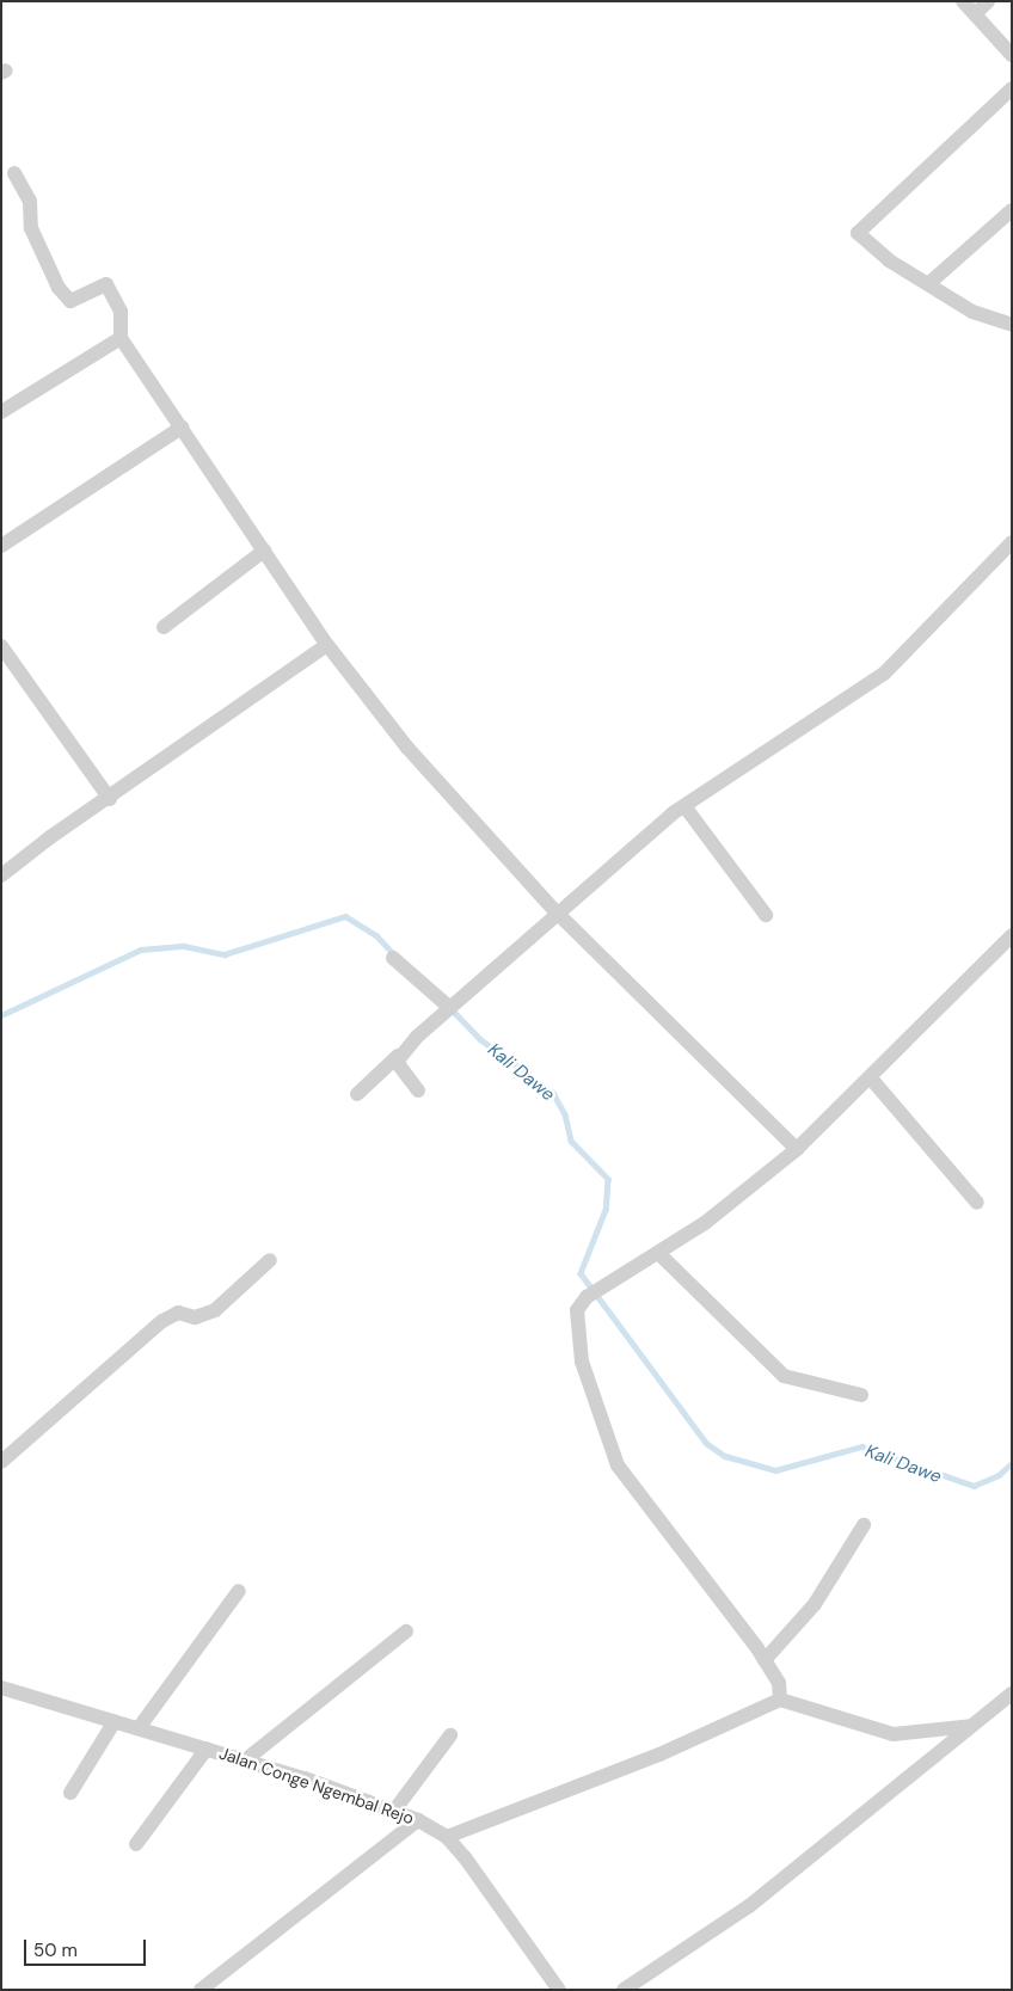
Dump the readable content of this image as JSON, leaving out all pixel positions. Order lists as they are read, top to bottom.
{
  "streets": {
    "street": ["Jalan Conge Ngembal Rejo"]
  },
  "water": ["Kali Dawe"],
  "scale_bar": "50 m"
}
